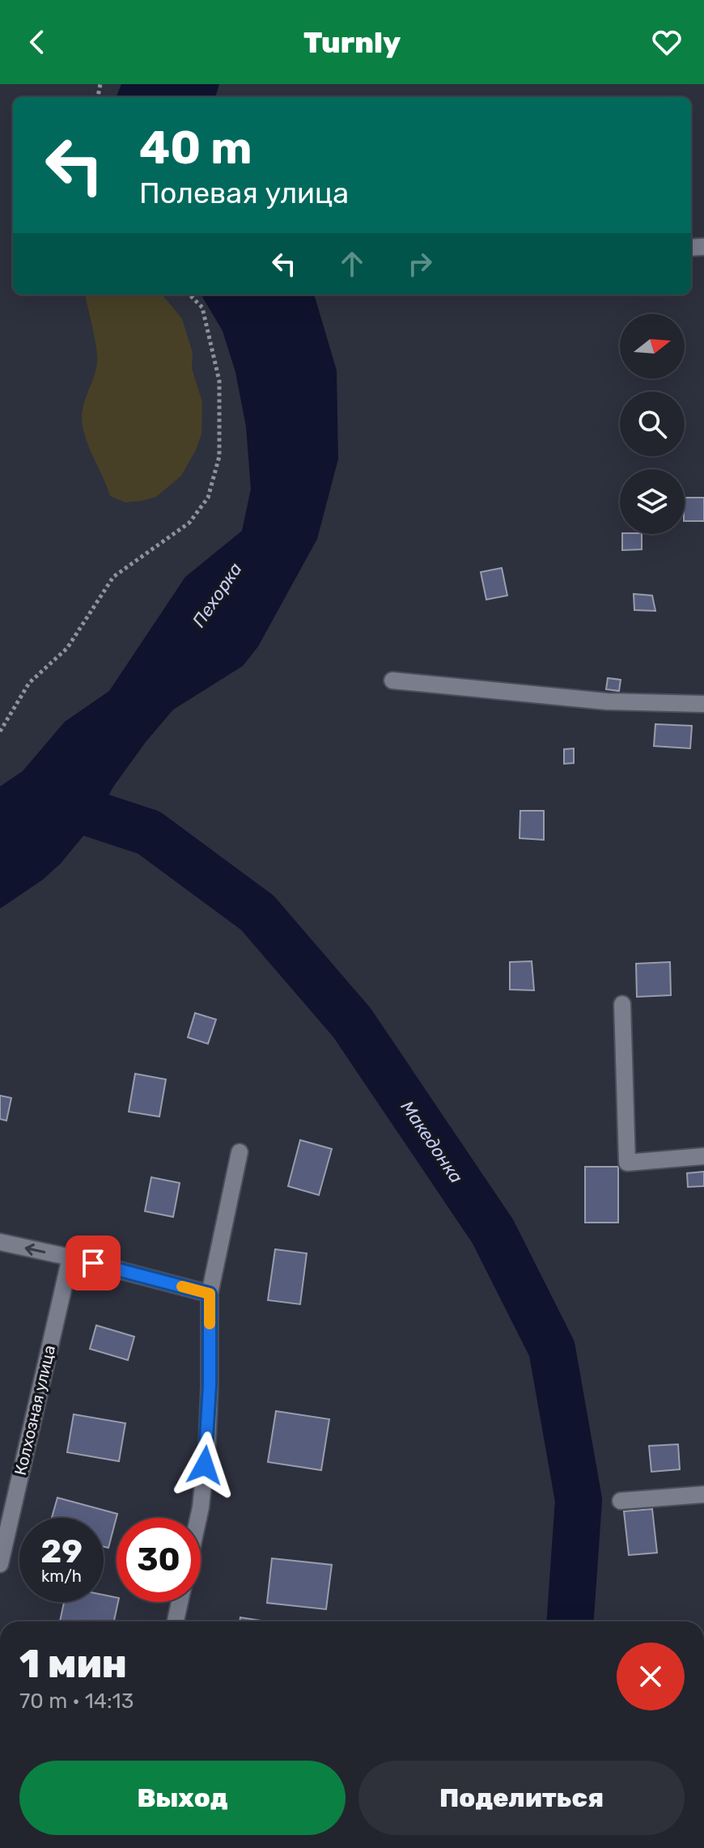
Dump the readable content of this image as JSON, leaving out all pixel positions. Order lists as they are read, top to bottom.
{
  "streets": {
    "street": ["Колхозная улица"]
  },
  "water": ["Пехорка", "Македонка"],
  "north": "right",
  "page": {
    "header": "Turnly",
    "turn": ["40 m", "Полевая улица"],
    "speed": "29 km/h",
    "limit": "30",
    "heading": ["1 мин", "70 m · 14:13"],
    "buttons": ["Выход", "Поделиться"]
  }
}
